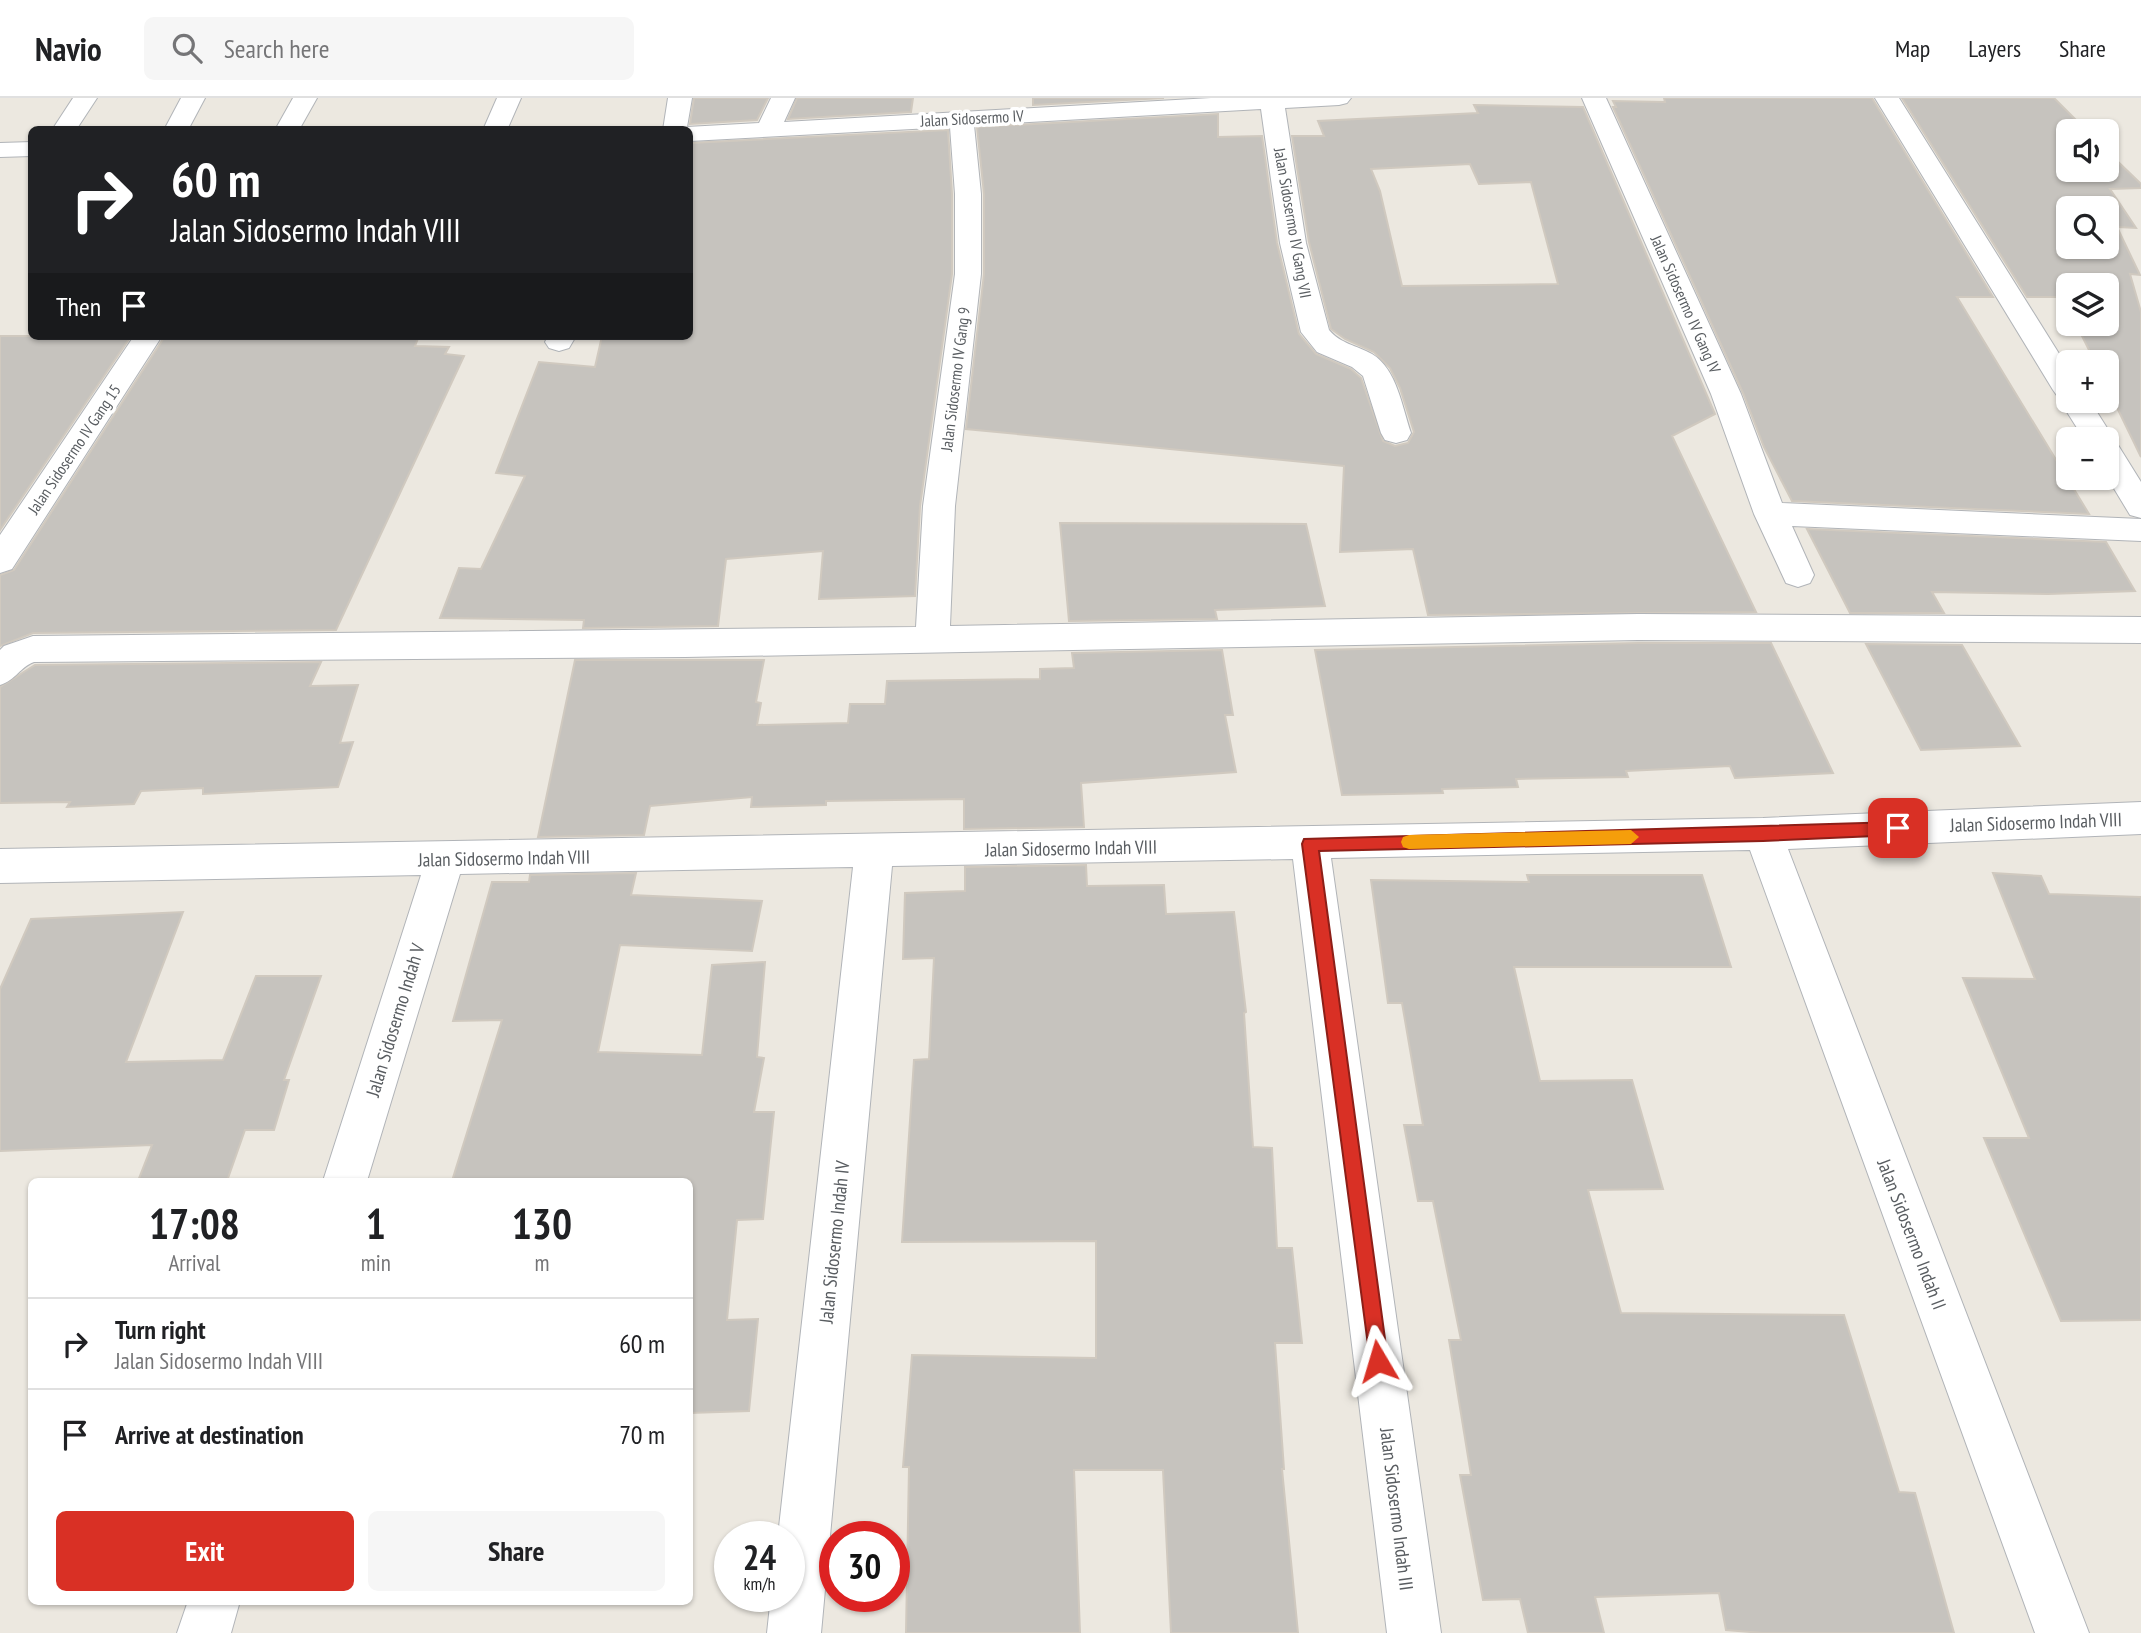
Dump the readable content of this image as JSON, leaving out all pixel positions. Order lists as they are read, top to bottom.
{
  "streets": {
    "street": [
      "Jalan Sidosermo IV",
      "Jalan Sidosermo IV Gang VII",
      "Jalan Sidosermo IV Gang IV",
      "Jalan Sidosermo IV Gang 9",
      "Jalan Sidosermo IV Gang 15",
      "Jalan Sidosermo Indah VIII",
      "Jalan Sidosermo Indah V",
      "Jalan Sidosermo Indah II",
      "Jalan Sidosermo Indah IV",
      "Jalan Sidosermo Indah III"
    ]
  },
  "crossings": [
    ["Jalan Sidosermo IV", "Jalan Sidosermo IV Gang VII"],
    ["Jalan Sidosermo IV", "Jalan Sidosermo IV Gang 9"],
    ["Jalan Sidosermo Indah VIII", "Jalan Sidosermo Indah V"],
    ["Jalan Sidosermo Indah VIII", "Jalan Sidosermo Indah II"],
    ["Jalan Sidosermo Indah VIII", "Jalan Sidosermo Indah IV"],
    ["Jalan Sidosermo Indah VIII", "Jalan Sidosermo Indah III"]
  ],
  "page": {
    "header": "Navio",
    "search": "Search here",
    "nav": ["Map", "Layers", "Share"],
    "map_buttons": ["+", "−"],
    "turn": ["60 m", "Jalan Sidosermo Indah VIII"],
    "then": "Then",
    "eta": [
      "17:08",
      "Arrival",
      "1",
      "min",
      "130",
      "m"
    ],
    "list": [
      {
        "name": "Turn right",
        "note": "Jalan Sidosermo Indah VIII",
        "value": "60 m"
      },
      {
        "name": "Arrive at destination",
        "value": "70 m"
      }
    ],
    "buttons": ["Exit", "Share"],
    "speed": "24 km/h",
    "limit": "30"
  }
}
